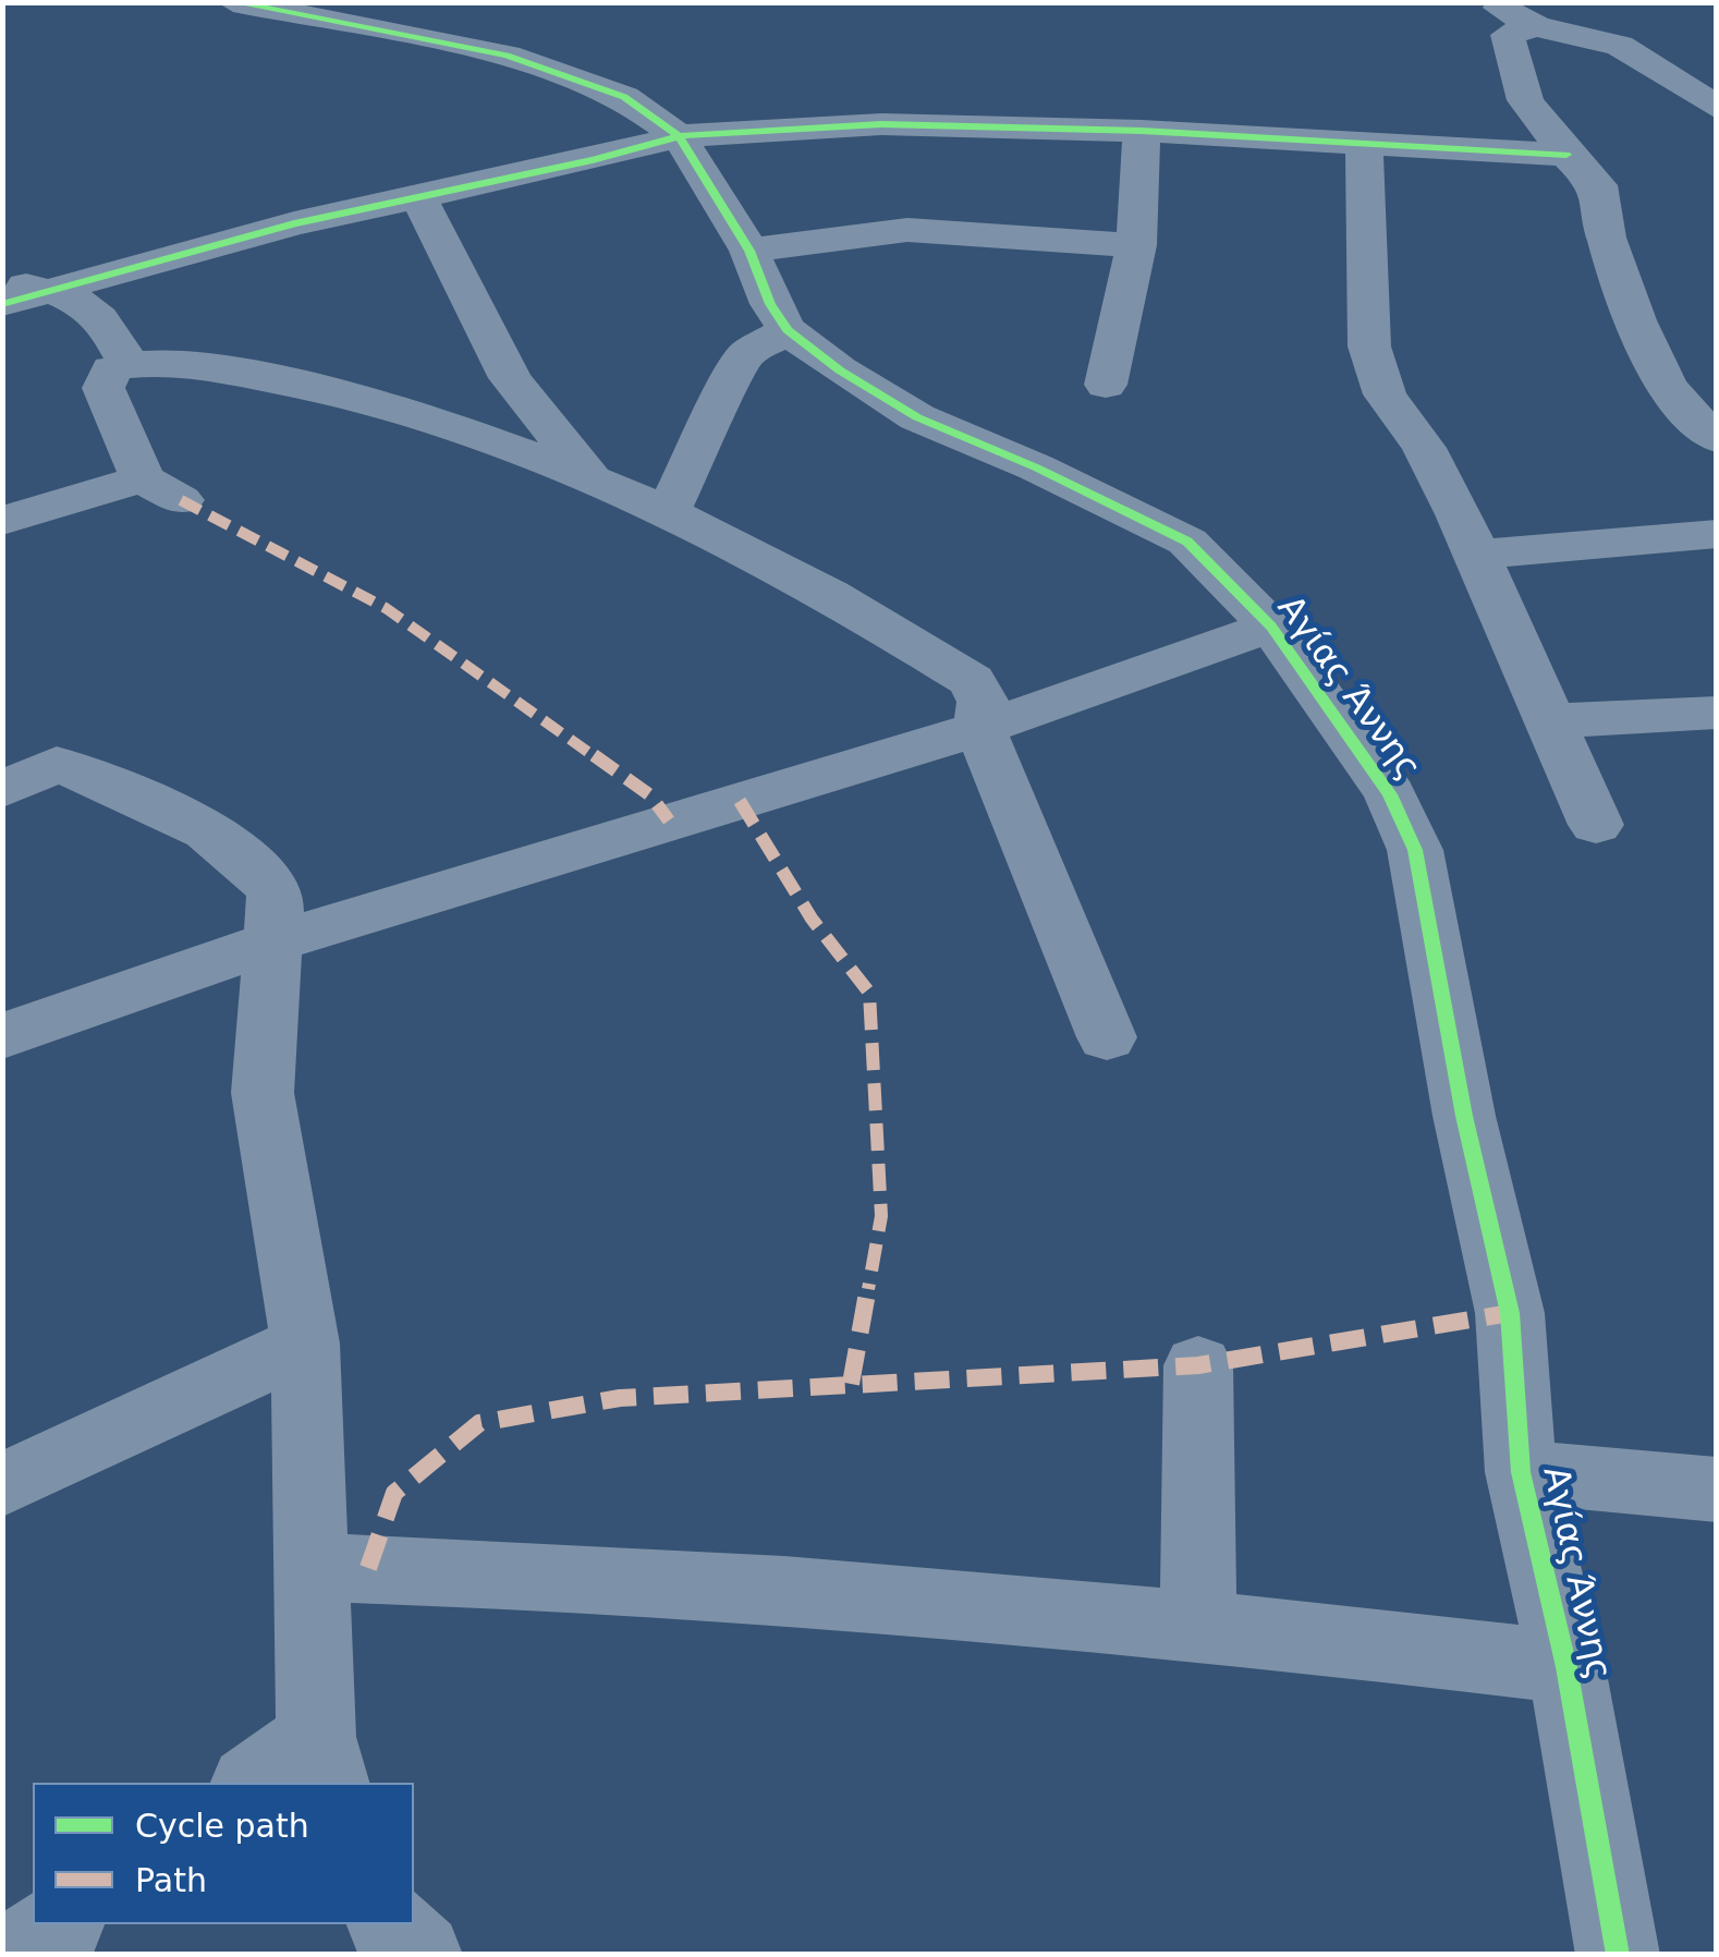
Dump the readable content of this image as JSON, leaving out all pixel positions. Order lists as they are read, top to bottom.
{
  "streets": {
    "street": ["Αγίας Άννης"]
  },
  "legend": ["Cycle path", "Path"]
}
